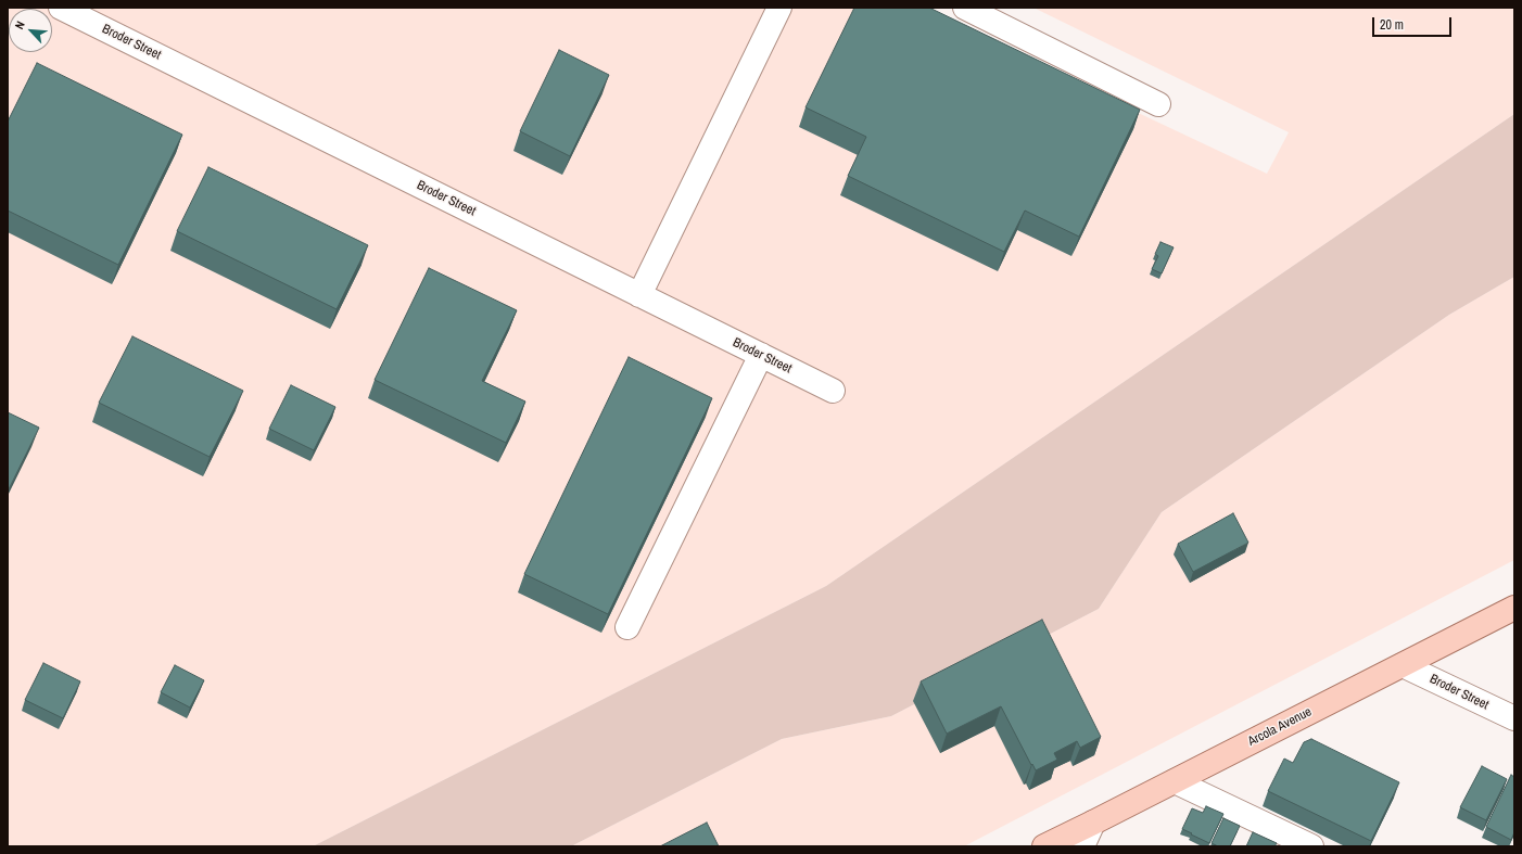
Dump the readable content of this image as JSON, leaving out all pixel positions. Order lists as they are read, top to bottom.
{
  "streets": {
    "main road": ["Arcola Avenue"],
    "street": ["Broder Street"]
  },
  "crossings": [
    ["Broder Street", "Arcola Avenue"]
  ],
  "scale_bar": "20 m",
  "north": "top left"
}
